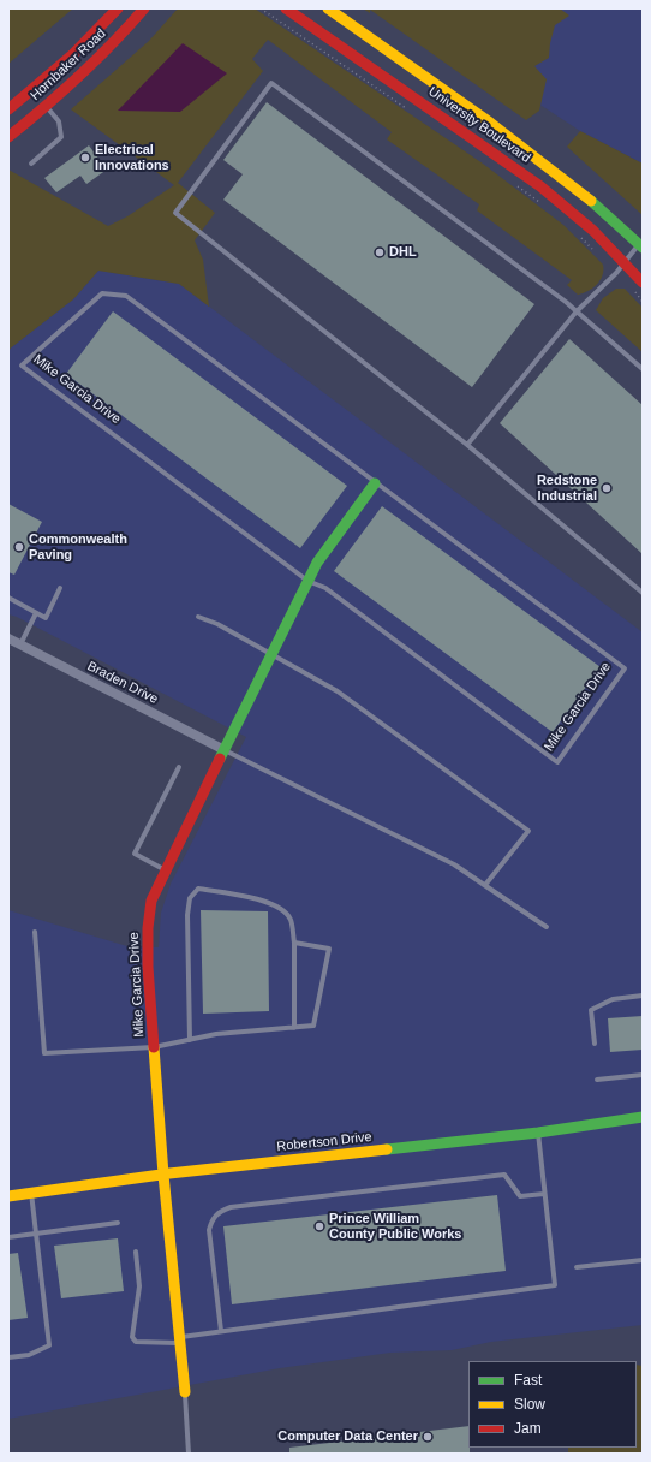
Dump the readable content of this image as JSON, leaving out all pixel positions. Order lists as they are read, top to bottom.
{
  "streets": {
    "street": [
      "Hornbaker Road",
      "University Boulevard",
      "Mike Garcia Drive",
      "Braden Drive",
      "Robertson Drive"
    ]
  },
  "crossings": [
    ["Mike Garcia Drive", "Braden Drive"],
    ["Mike Garcia Drive", "Robertson Drive"]
  ],
  "places": [
    "Electrical Innovations",
    "DHL",
    "Redstone Industrial",
    "Commonwealth Paving",
    "Prince William County Public Works",
    "Computer Data Center"
  ],
  "legend": ["Fast", "Slow", "Jam"]
}
